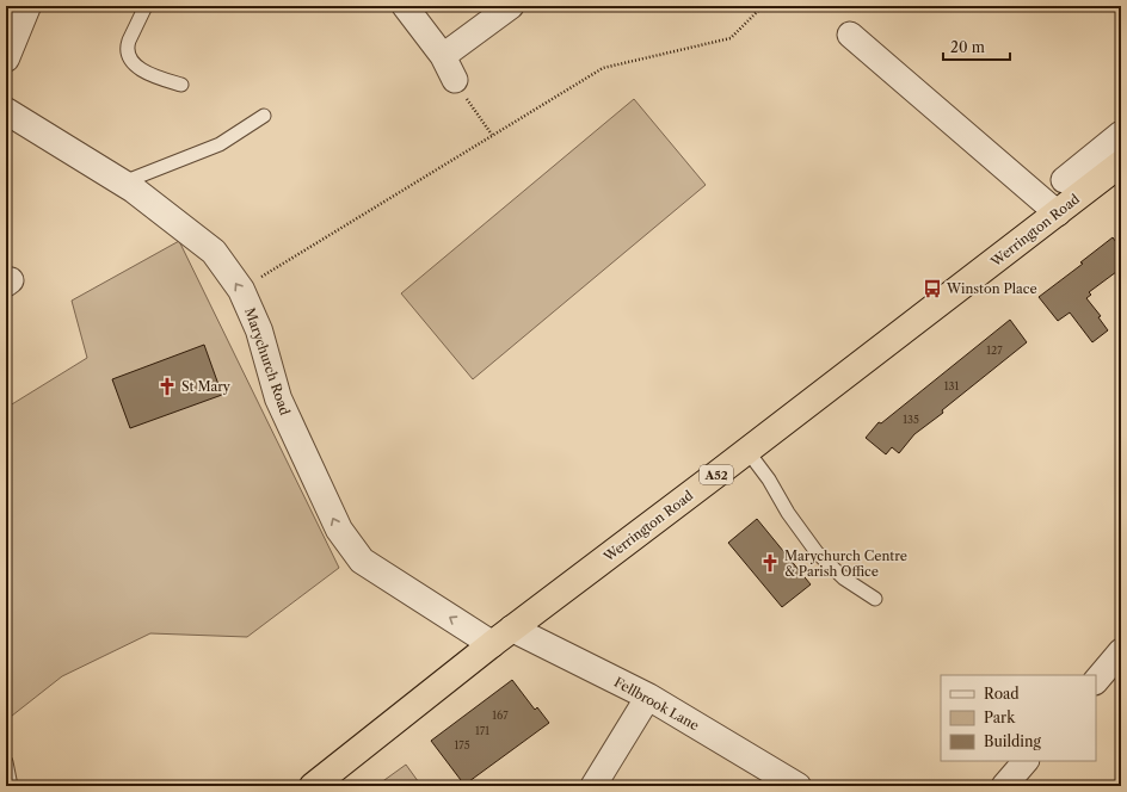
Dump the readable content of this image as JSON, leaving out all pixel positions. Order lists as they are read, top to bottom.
{
  "streets": {
    "highway": ["Werrington Road", "A52"],
    "street": ["Marychurch Road", "Fellbrook Lane"]
  },
  "crossings": [
    ["Werrington Road", "Marychurch Road"],
    ["Werrington Road", "Fellbrook Lane"]
  ],
  "one_way": ["Marychurch Road"],
  "places": {
    "bus stop": ["Winston Place"],
    "church": ["St Mary", "Marychurch Centre & Parish Office"]
  },
  "house_numbers": [
    "127",
    "131",
    "135",
    "167",
    "171",
    "175"
  ],
  "legend": ["Road", "Park", "Building"],
  "scale_bar": "20 m"
}
